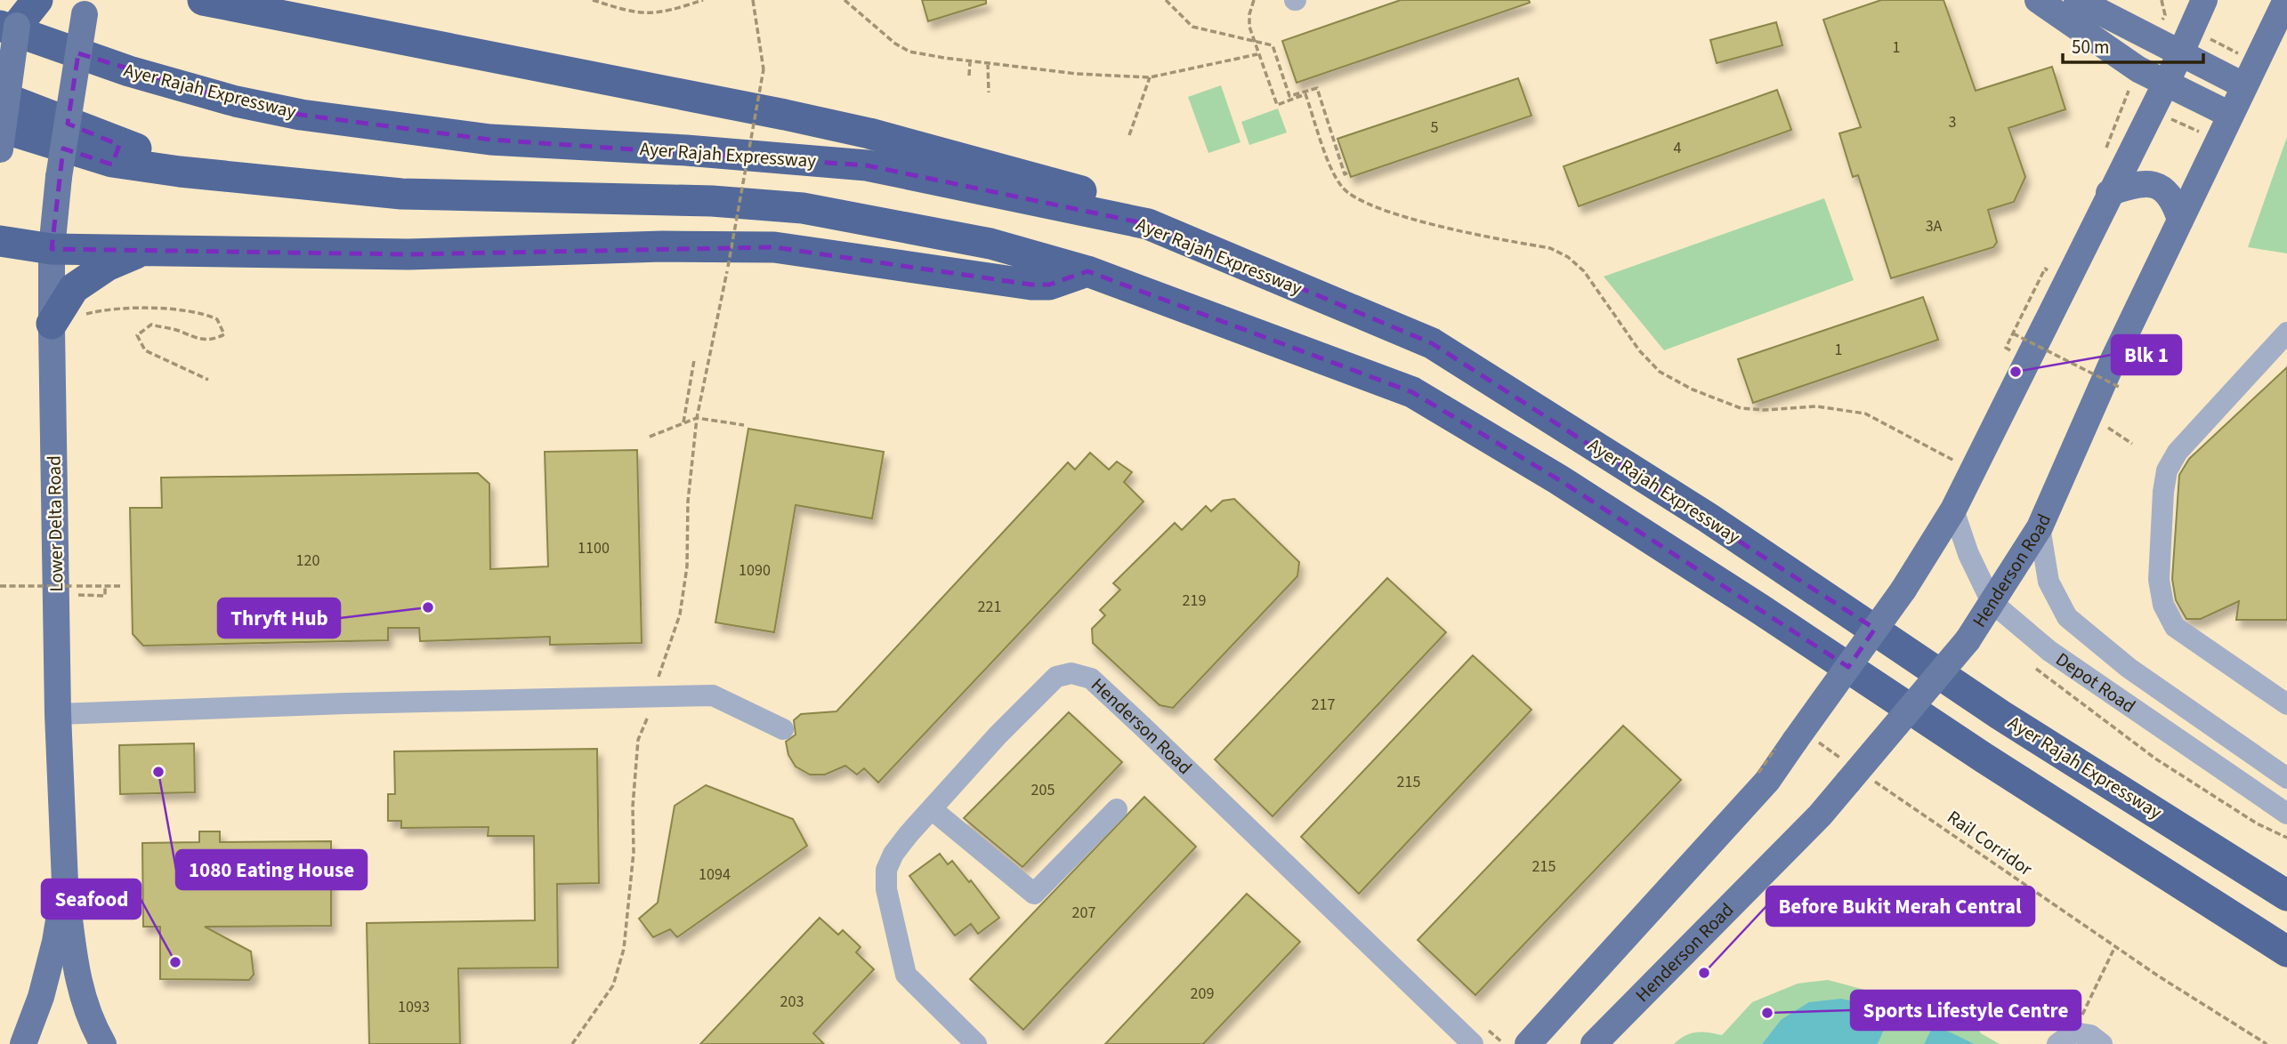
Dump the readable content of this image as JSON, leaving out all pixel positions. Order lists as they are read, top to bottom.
{
  "streets": {
    "highway": ["Ayer Rajah Expressway"],
    "main road": ["Lower Delta Road", "Henderson Road"],
    "street": ["Depot Road"],
    "path": ["Rail Corridor"]
  },
  "crossings": [
    ["Henderson Road", "Depot Road"],
    ["Henderson Road", "Rail Corridor"]
  ],
  "places": [
    "Blk 1",
    "Thryft Hub",
    "1080 Eating House",
    "Seafood",
    "Before Bukit Merah Central",
    "Sports Lifestyle Centre"
  ],
  "house_numbers": [
    "1",
    "3",
    "5",
    "4",
    "3A",
    "1",
    "1100",
    "120",
    "1090",
    "219",
    "221",
    "217",
    "215",
    "205",
    "215",
    "1094",
    "207",
    "209",
    "203",
    "1093"
  ],
  "scale_bar": "50 m"
}
